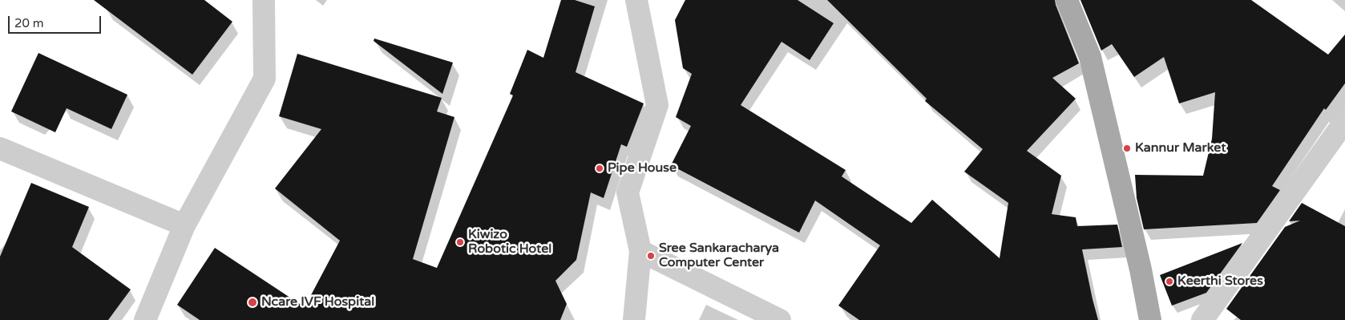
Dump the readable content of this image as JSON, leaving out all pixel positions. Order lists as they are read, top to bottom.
{
  "places": [
    "Kannur Market",
    "Pipe House",
    "Kiwizo Robotic Hotel",
    "Sree Sankaracharya Computer Center",
    "Keerthi Stores",
    "Ncare IVF Hospital"
  ],
  "scale_bar": "20 m"
}
